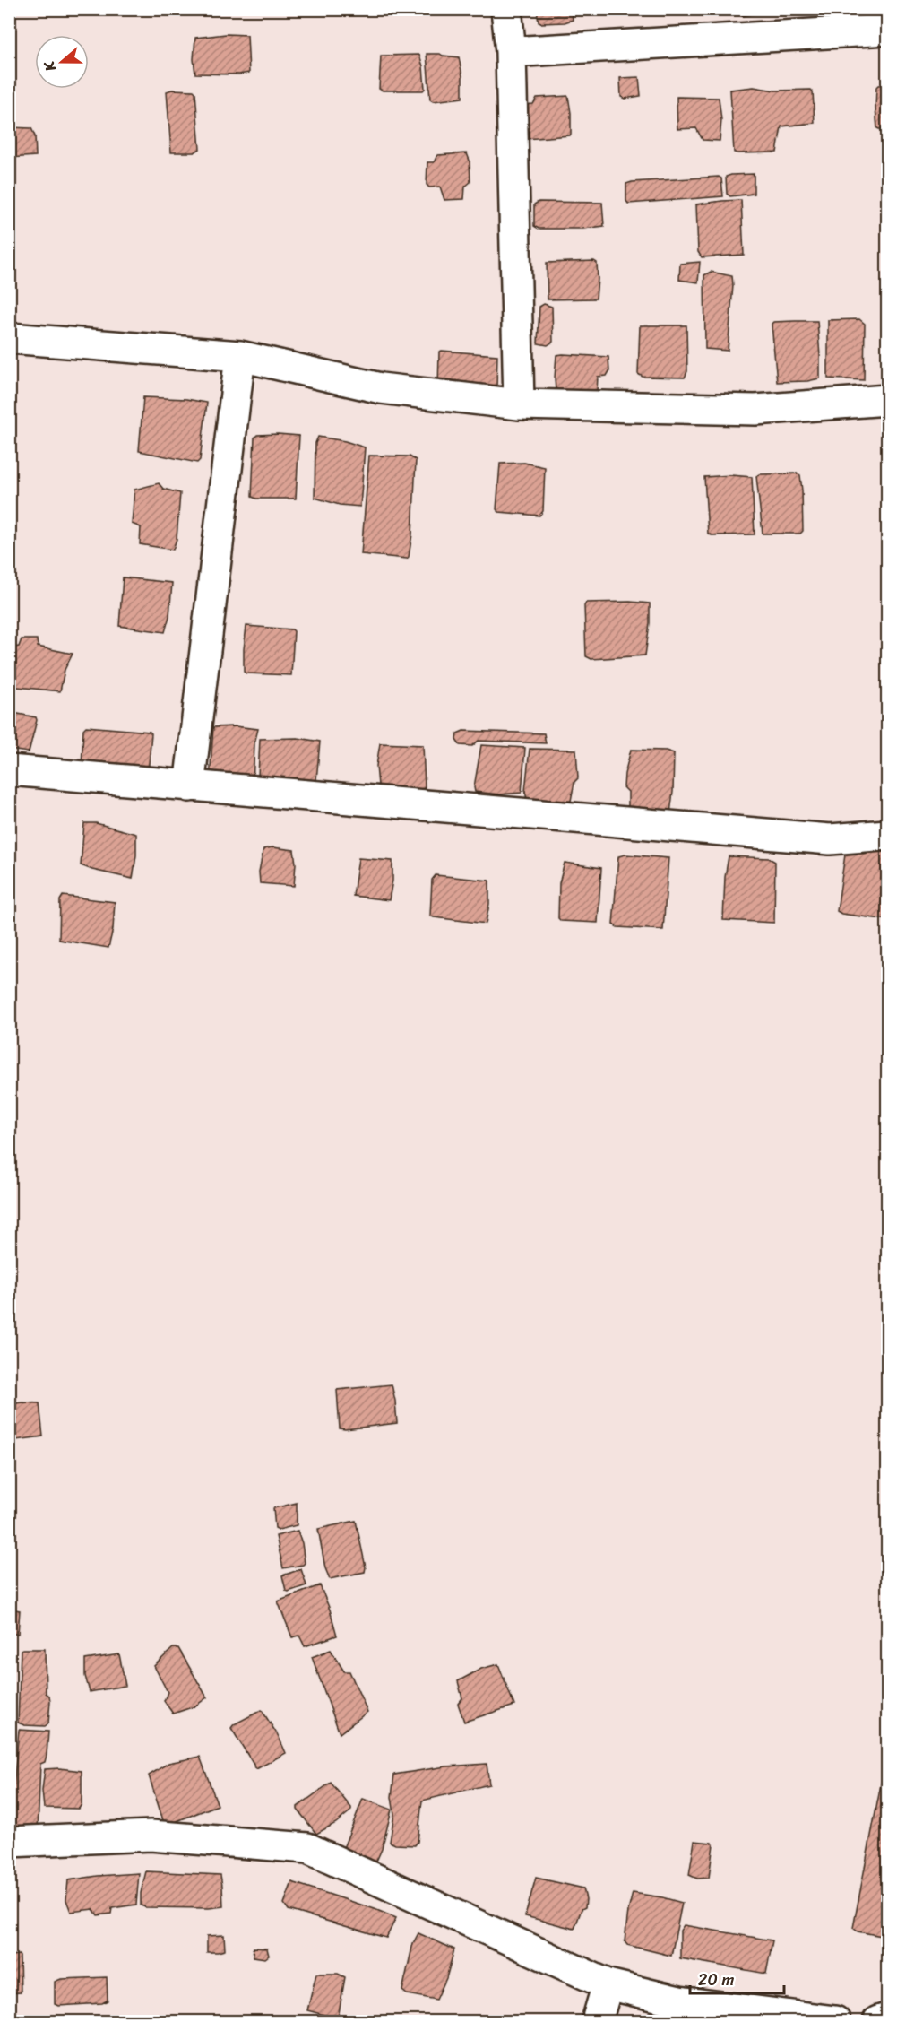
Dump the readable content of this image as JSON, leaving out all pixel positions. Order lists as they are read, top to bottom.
{
  "scale_bar": "20 m",
  "north": "left"
}
